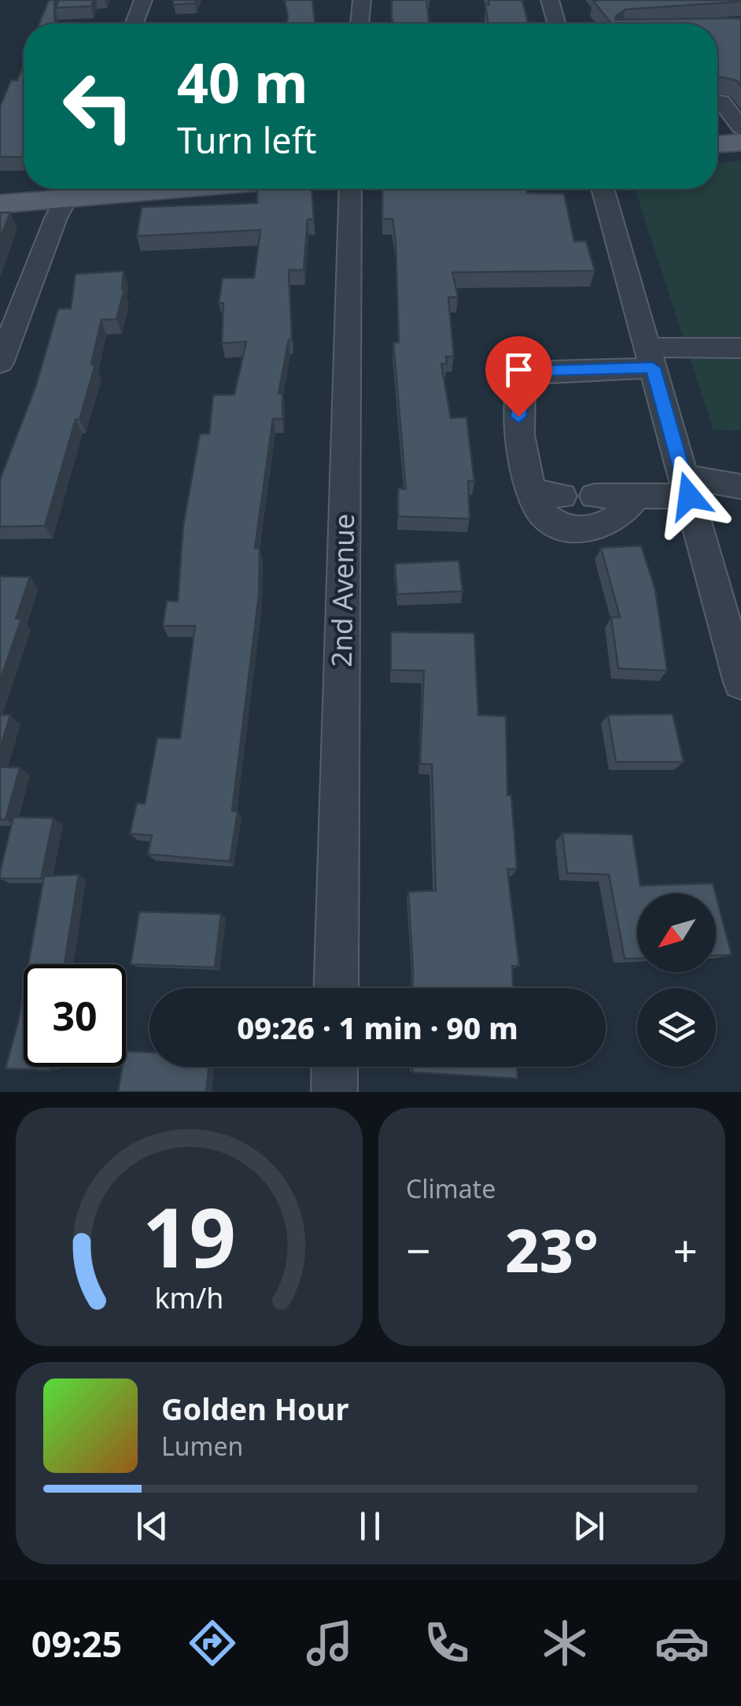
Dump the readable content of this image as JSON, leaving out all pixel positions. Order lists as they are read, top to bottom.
{
  "streets": {
    "street": ["2nd Avenue"]
  },
  "north": "bottom left",
  "page": {
    "turn": ["40 m", "Turn left"],
    "limit": "30",
    "trip": "09:26 · 1 min · 90 m",
    "tile": "Climate",
    "heat": ["−", "23°", "+"],
    "song": ["Golden Hour", "Lumen"],
    "tabs": "09:25",
    "gauge": ["19", "km/h"]
  }
}
